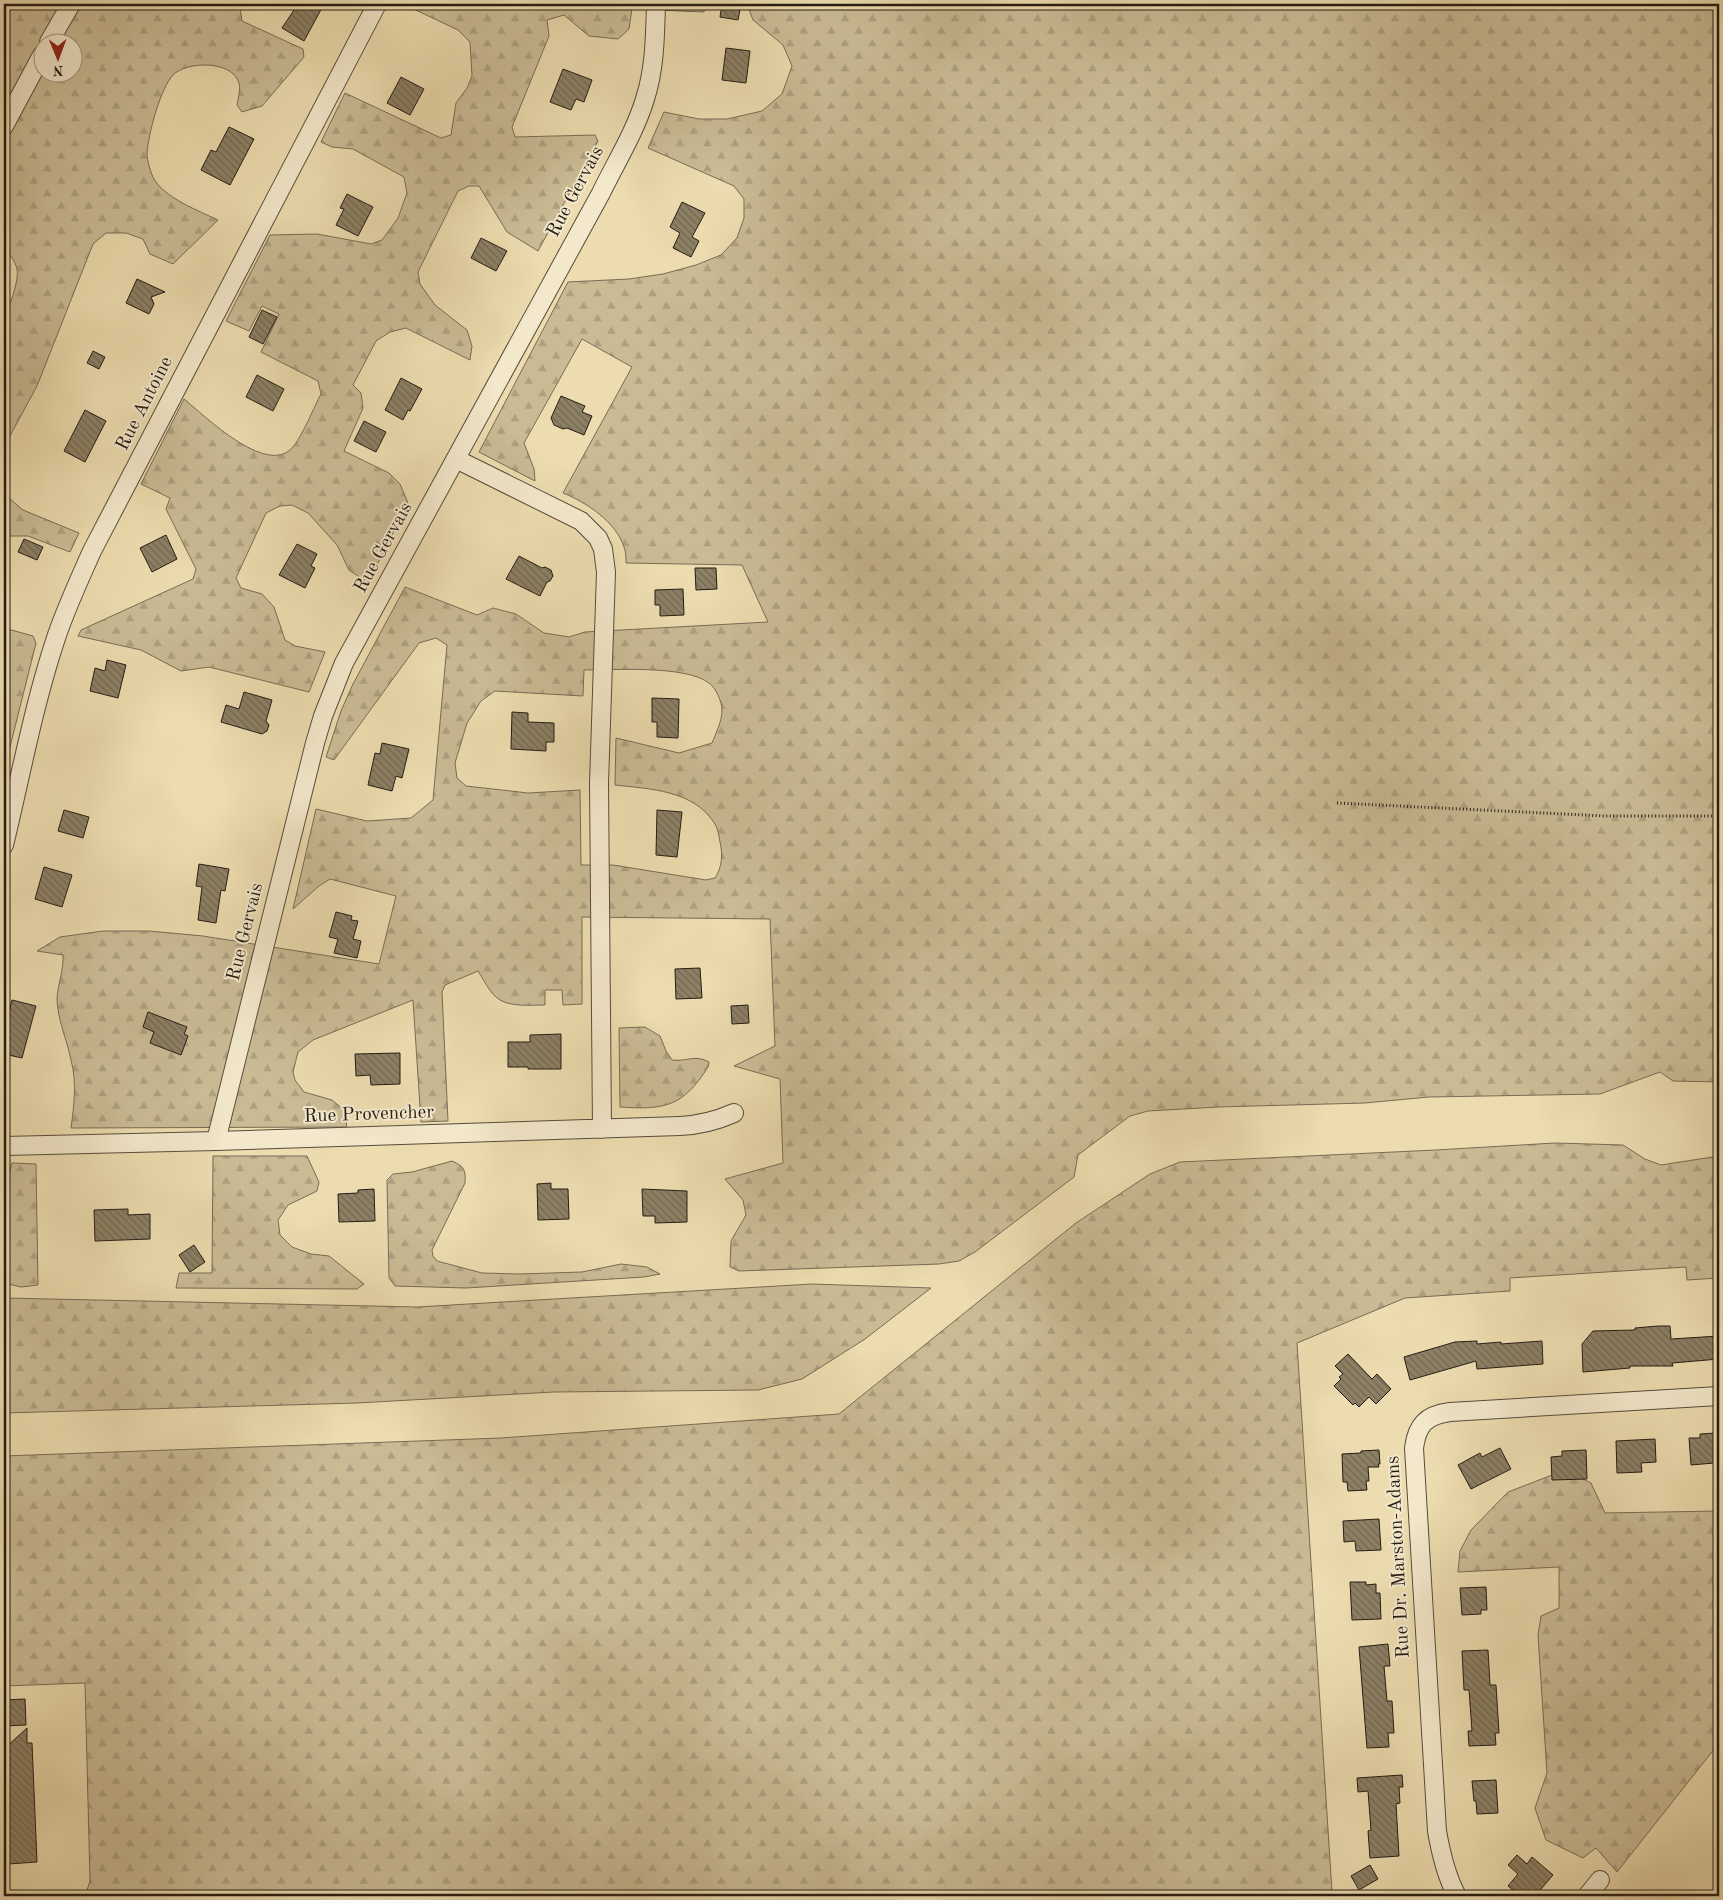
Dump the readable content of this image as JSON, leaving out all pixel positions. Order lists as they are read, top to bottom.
{
  "streets": {
    "street": [
      "Rue Gervais",
      "Rue Antoine",
      "Rue Provencher",
      "Rue Dr. Marston-Adams"
    ]
  },
  "crossings": [
    ["Rue Gervais", "Rue Provencher"]
  ],
  "north": "bottom"
}
